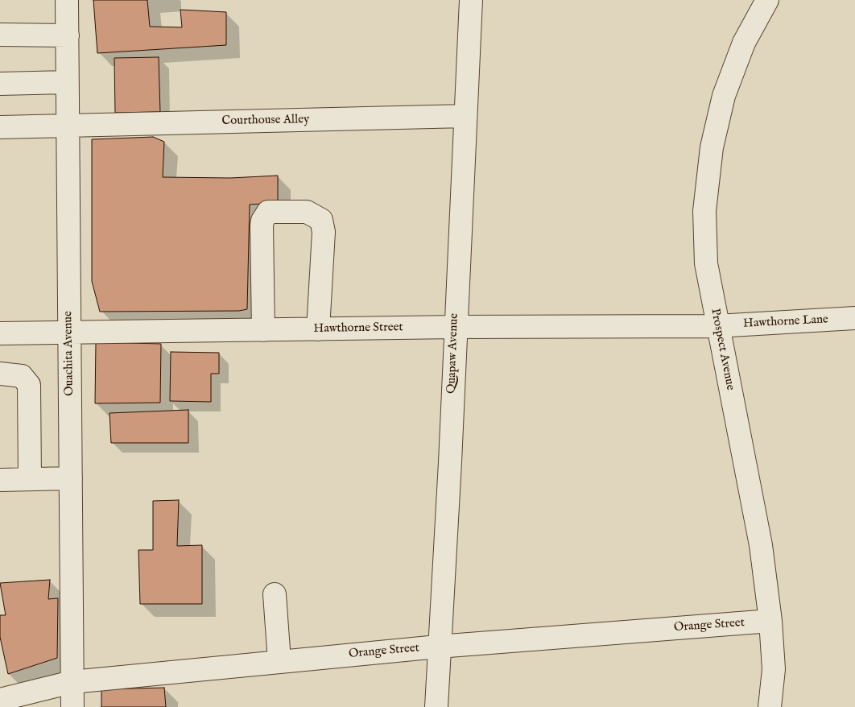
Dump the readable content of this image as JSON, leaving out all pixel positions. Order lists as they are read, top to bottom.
{
  "streets": {
    "street": [
      "Courthouse Alley",
      "Hawthorne Lane",
      "Hawthorne Street",
      "Prospect Avenue",
      "Ouachita Avenue",
      "Quapaw Avenue",
      "Orange Street"
    ]
  },
  "crossings": [
    ["Courthouse Alley", "Ouachita Avenue"],
    ["Courthouse Alley", "Quapaw Avenue"],
    ["Hawthorne Lane", "Hawthorne Street"],
    ["Hawthorne Lane", "Prospect Avenue"],
    ["Hawthorne Street", "Prospect Avenue"],
    ["Hawthorne Street", "Ouachita Avenue"],
    ["Hawthorne Street", "Quapaw Avenue"],
    ["Prospect Avenue", "Orange Street"],
    ["Ouachita Avenue", "Orange Street"],
    ["Quapaw Avenue", "Orange Street"]
  ]
}
